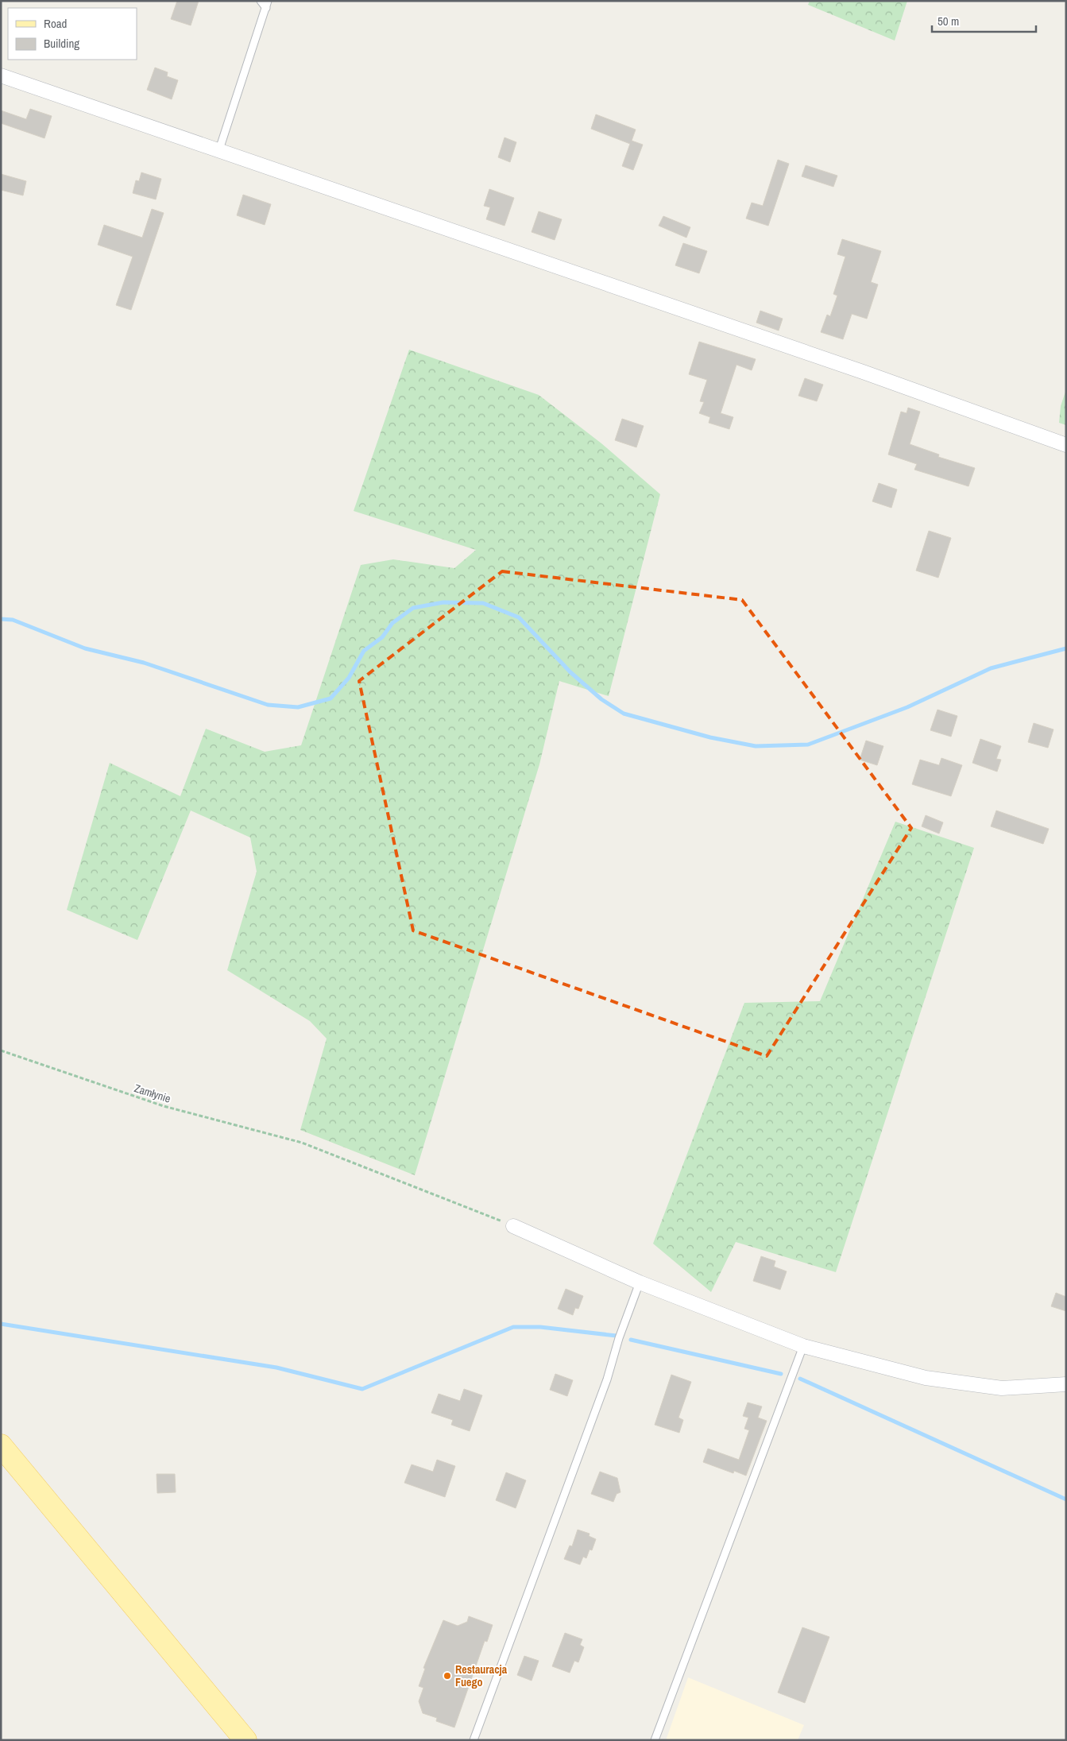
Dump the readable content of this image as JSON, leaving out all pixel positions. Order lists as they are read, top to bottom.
{
  "streets": {
    "path": ["Zamłynie"]
  },
  "places": ["Restauracja Fuego"],
  "legend": ["Road", "Building"],
  "scale_bar": "50 m"
}
